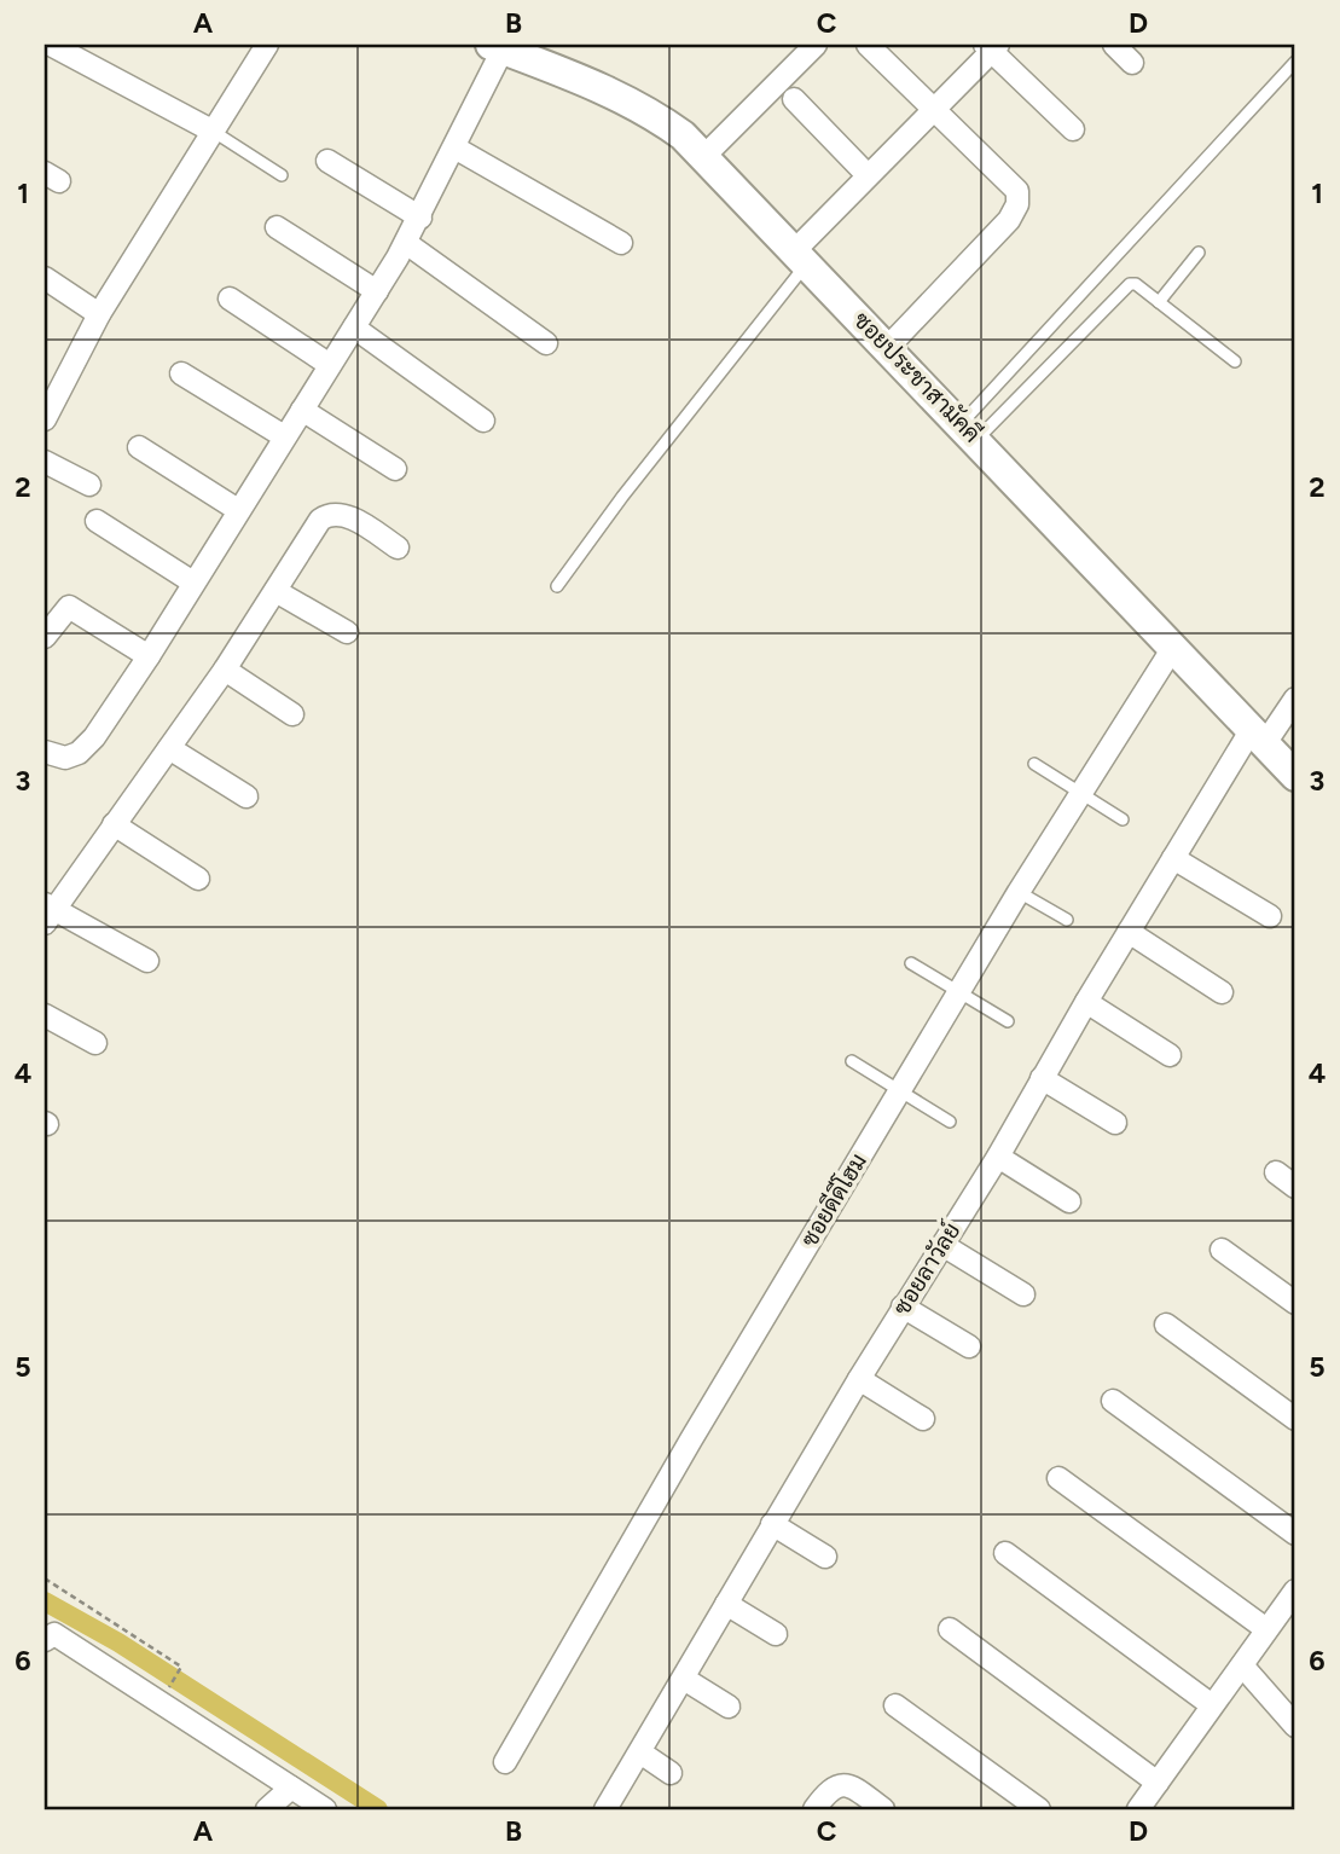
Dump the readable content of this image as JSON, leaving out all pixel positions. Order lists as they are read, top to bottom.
{
  "streets": {
    "street": ["ซอยประชาสามัคคี", "ซอยดีดีโฮม", "ซอยลาวัลย์"]
  },
  "crossings": [
    ["ซอยประชาสามัคคี", "ซอยดีดีโฮม"],
    ["ซอยประชาสามัคคี", "ซอยลาวัลย์"]
  ],
  "grid": {
    "columns": [
      "A",
      "B",
      "C",
      "D"
    ],
    "rows": [
      "1",
      "2",
      "3",
      "4",
      "5",
      "6"
    ]
  }
}
